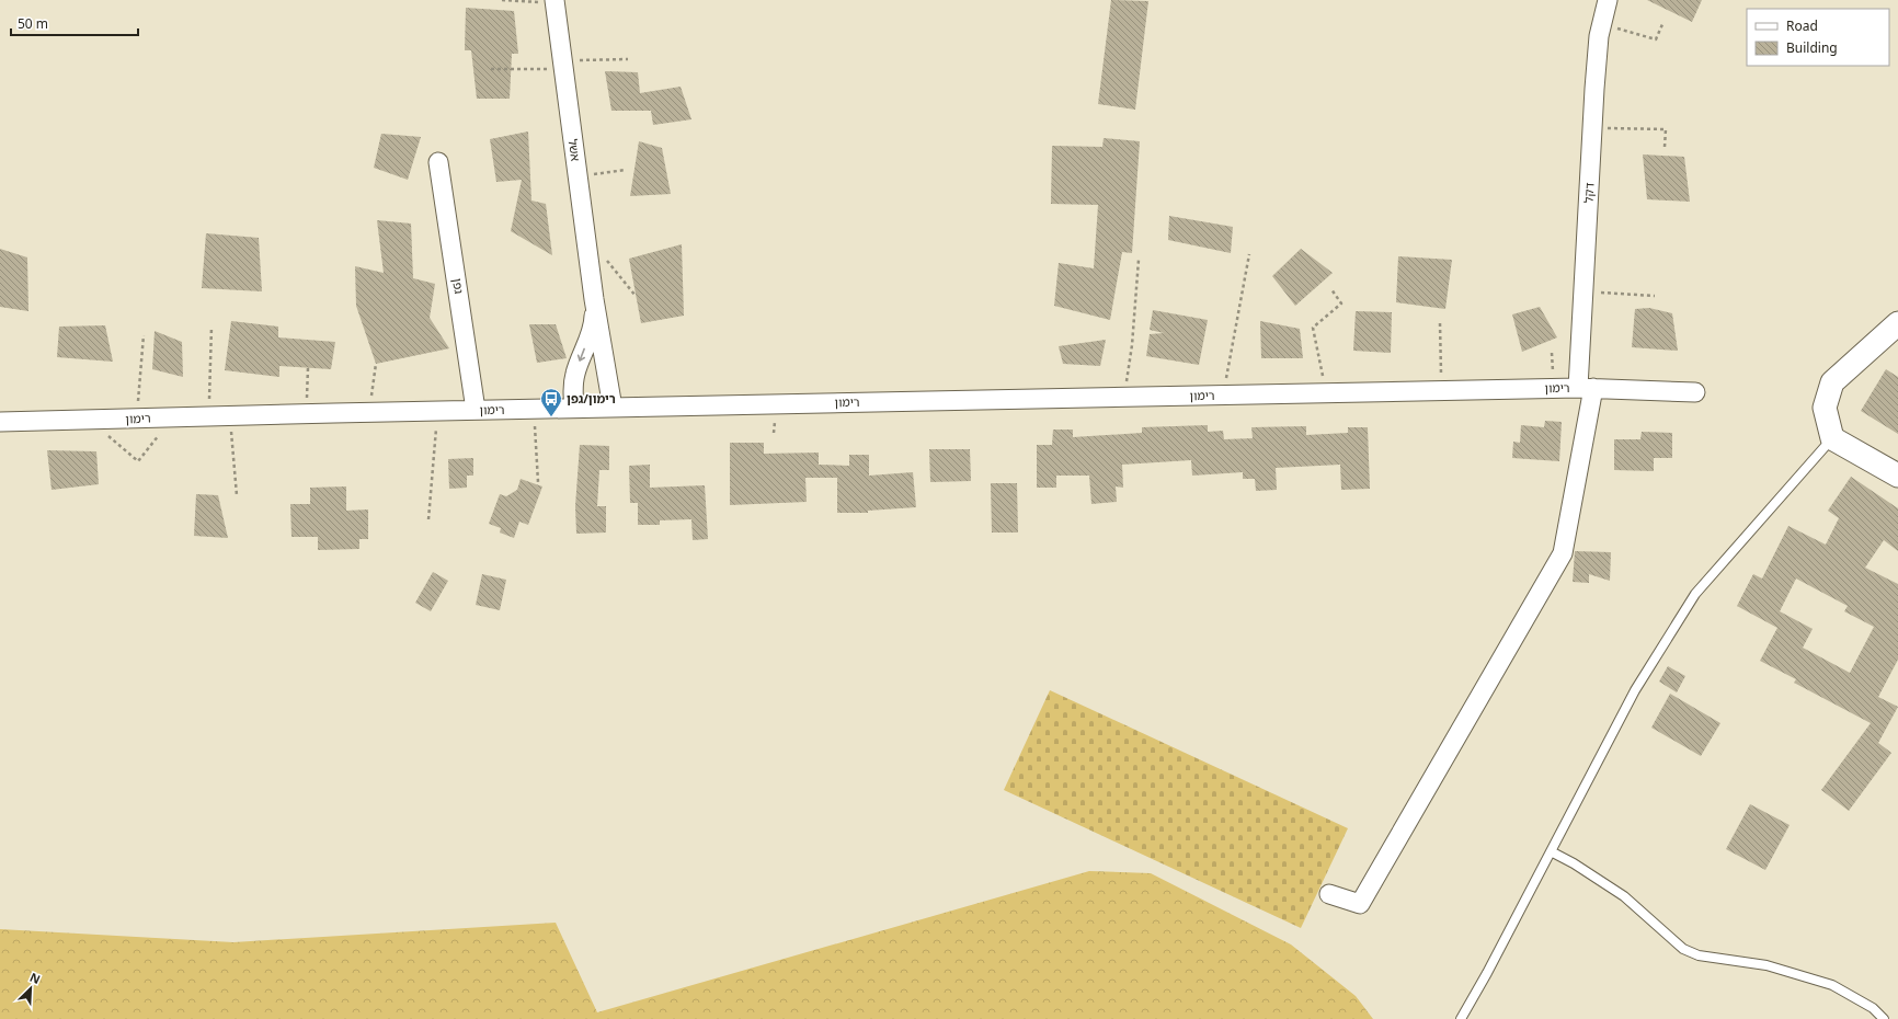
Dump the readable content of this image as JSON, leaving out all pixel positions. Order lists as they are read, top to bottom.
{
  "streets": {
    "street": [
      "אשל",
      "דקל",
      "גפן",
      "רימון"
    ]
  },
  "crossings": [
    ["אשל", "רימון"],
    ["דקל", "רימון"],
    ["גפן", "רימון"]
  ],
  "places": {
    "bus stop": ["רימון/גפן"]
  },
  "legend": ["Road", "Building"],
  "scale_bar": "50 m",
  "north": "top right"
}
